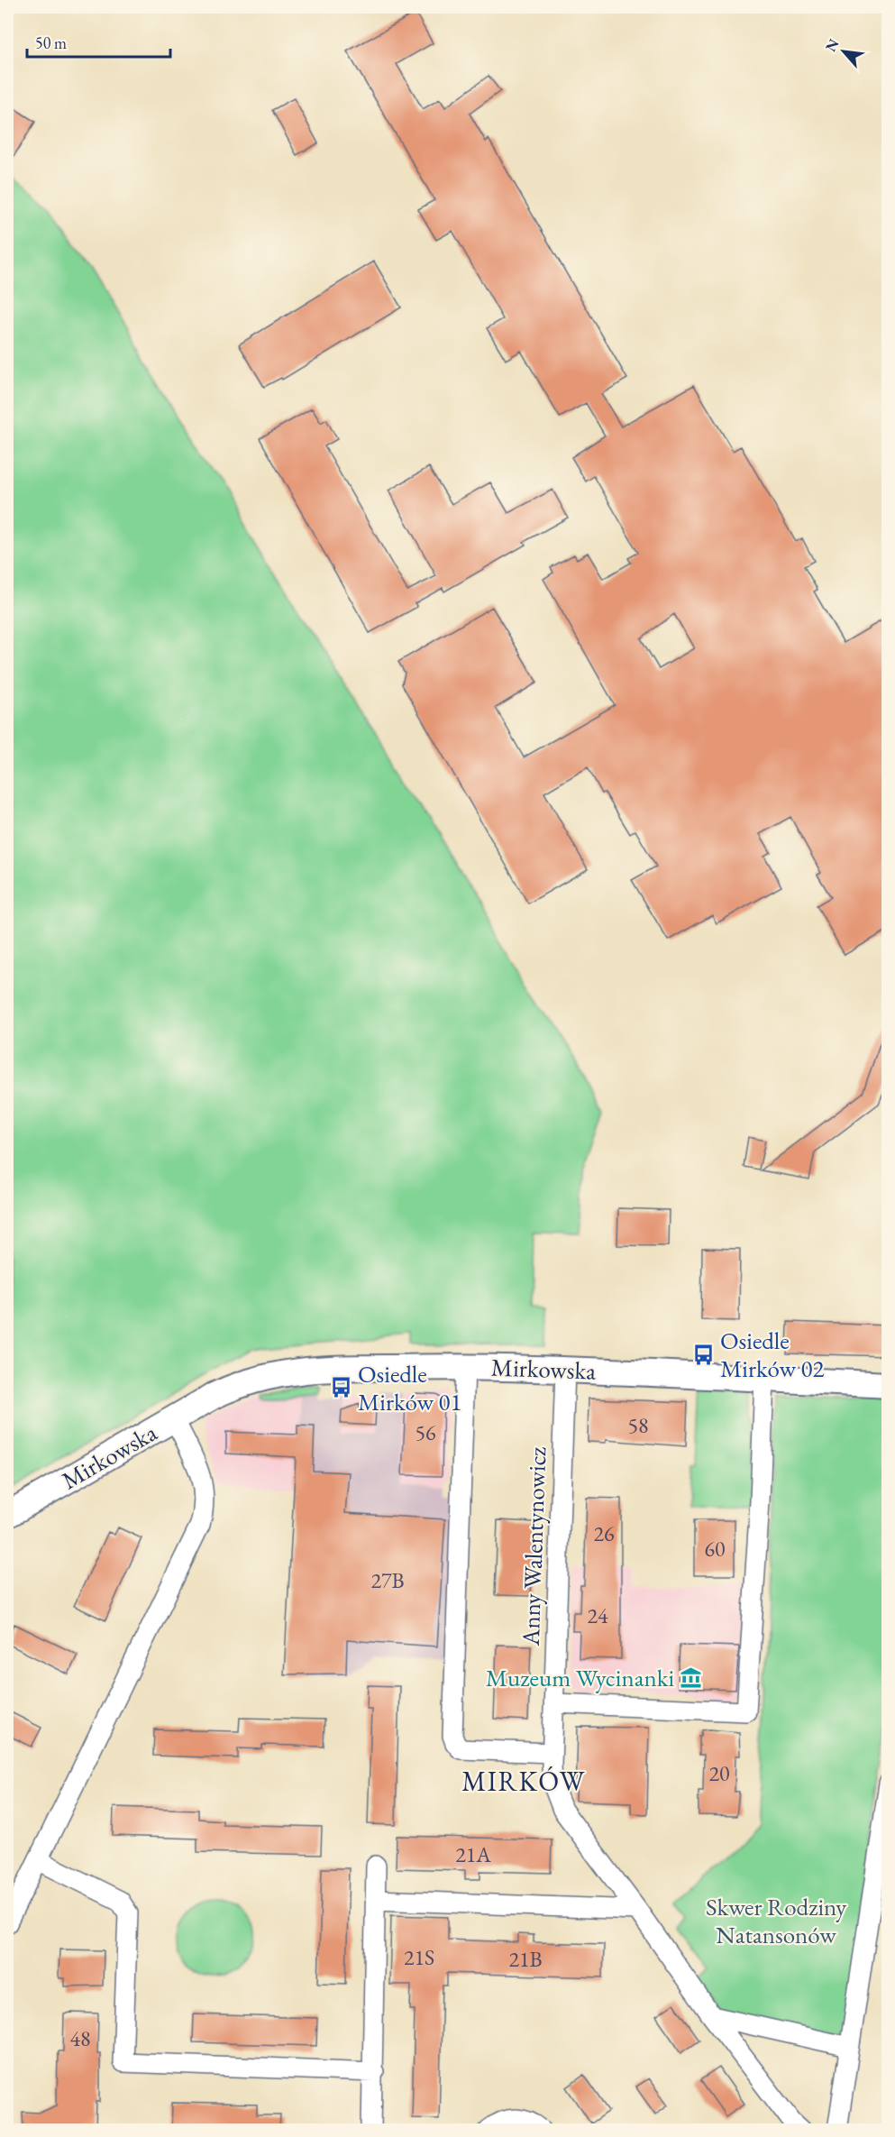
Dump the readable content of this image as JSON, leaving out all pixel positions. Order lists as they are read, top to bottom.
{
  "streets": {
    "street": ["Mirkowska", "Anny Walentynowicz"]
  },
  "crossings": [
    ["Mirkowska", "Anny Walentynowicz"]
  ],
  "districts": ["MIRKÓW"],
  "parks": ["Skwer Rodziny Natansonów"],
  "places": {
    "bus stop": ["Osiedle Mirków 02", "Osiedle Mirków 01"],
    "museum": ["Muzeum Wycinanki"]
  },
  "house_numbers": [
    "58",
    "56",
    "26",
    "60",
    "27B",
    "24",
    "20",
    "21A",
    "21S",
    "21B",
    "48"
  ],
  "scale_bar": "50 m",
  "north": "top left"
}
